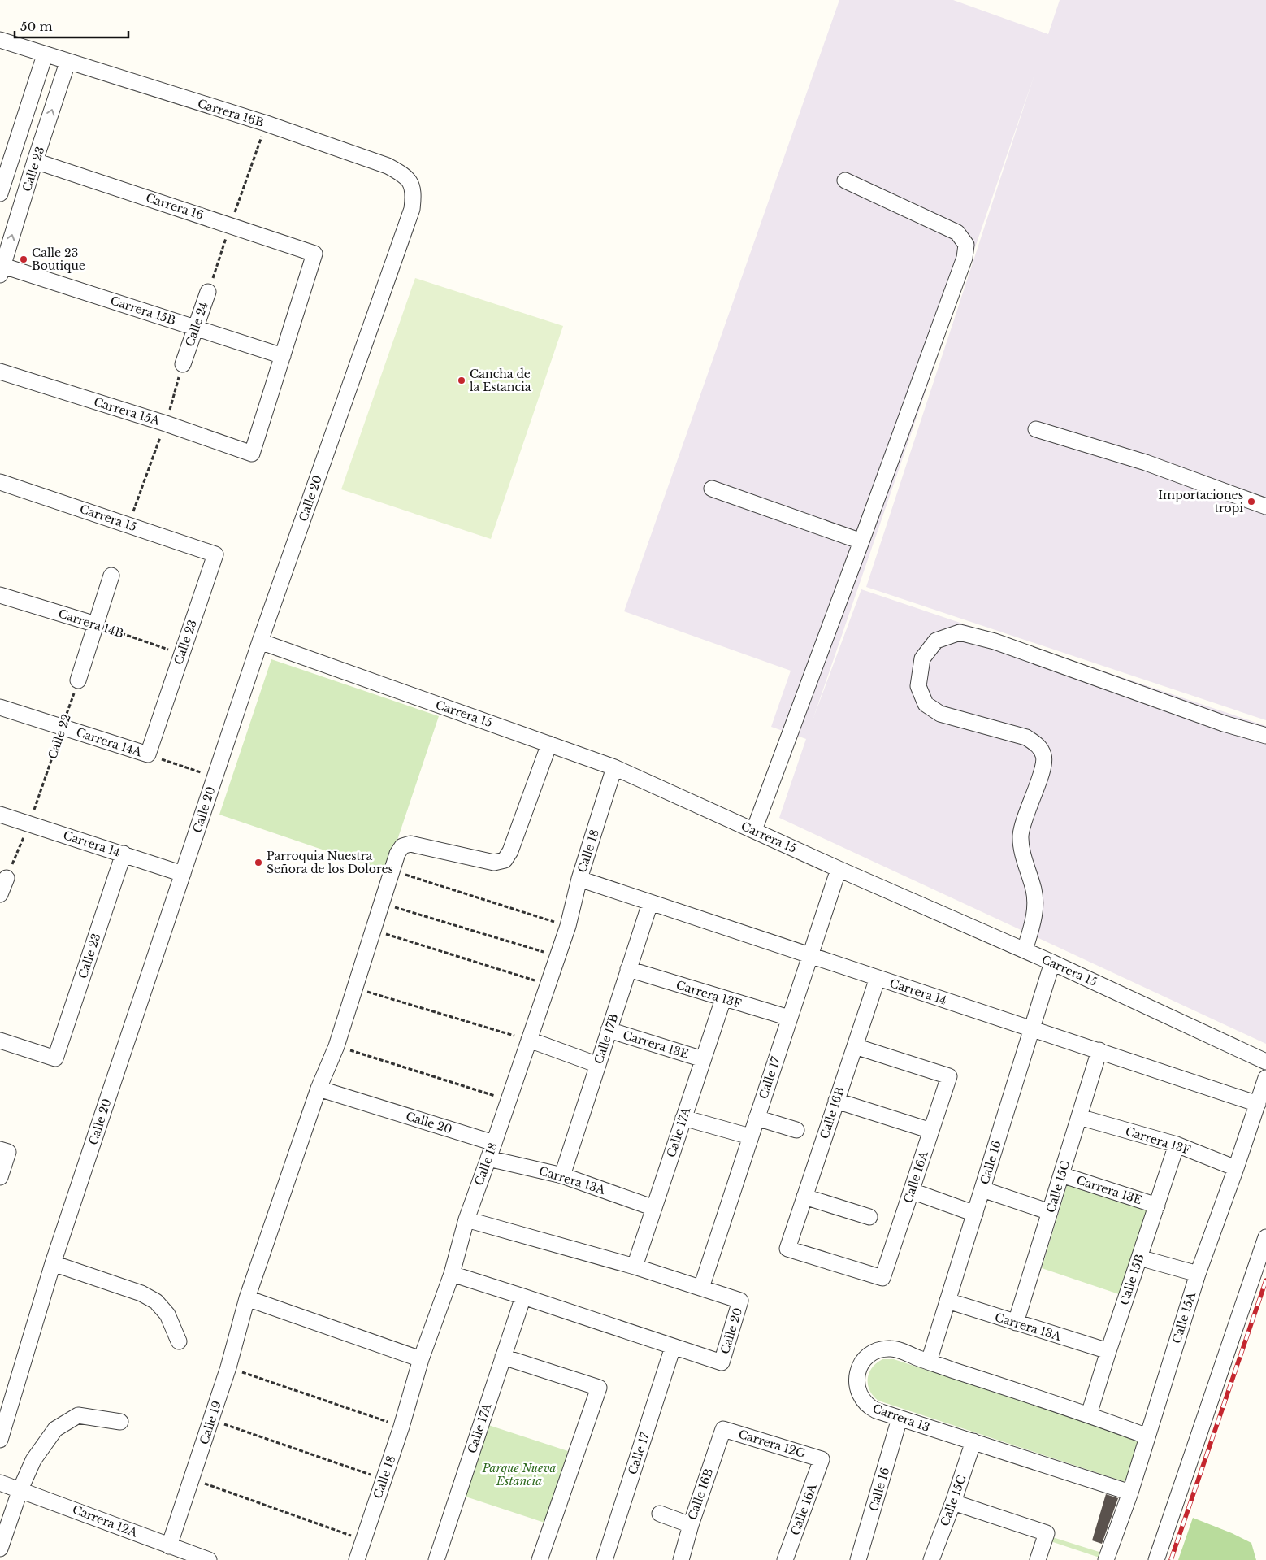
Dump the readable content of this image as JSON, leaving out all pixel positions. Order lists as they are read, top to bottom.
{
  "streets": {
    "street": [
      "Carrera 16B",
      "Calle 23",
      "Carrera 16",
      "Carrera 15B",
      "Calle 24",
      "Carrera 15A",
      "Calle 20",
      "Carrera 15",
      "Carrera 14B",
      "Carrera 14A",
      "Carrera 14",
      "Calle 18",
      "Carrera 13F",
      "Calle 17B",
      "Carrera 13E",
      "Calle 17",
      "Calle 16B",
      "Calle 17A",
      "Calle 16",
      "Calle 16A",
      "Carrera 13A",
      "Calle 15C",
      "Calle 15B",
      "Calle 15A",
      "Carrera 13",
      "Calle 19",
      "Carrera 12G",
      "Carrera 12A"
    ],
    "path": ["Calle 22"]
  },
  "crossings": [
    ["Carrera 16B", "Calle 23"],
    ["Carrera 16B", "Calle 24"],
    ["Carrera 16B", "Calle 20"],
    ["Calle 23", "Carrera 16"],
    ["Calle 23", "Carrera 15B"],
    ["Calle 23", "Carrera 15"],
    ["Calle 23", "Carrera 14B"],
    ["Calle 23", "Carrera 14A"],
    ["Calle 23", "Carrera 14"],
    ["Carrera 16", "Carrera 15B"],
    ["Carrera 16", "Calle 24"],
    ["Carrera 16", "Carrera 15A"],
    ["Carrera 15B", "Calle 24"],
    ["Carrera 15B", "Carrera 15A"],
    ["Calle 20", "Carrera 15"],
    ["Calle 20", "Carrera 14"],
    ["Calle 20", "Calle 18"],
    ["Calle 20", "Calle 17"],
    ["Calle 20", "Calle 17A"],
    ["Calle 20", "Calle 19"],
    ["Carrera 15", "Calle 18"],
    ["Carrera 15", "Calle 17"],
    ["Carrera 15", "Calle 16"],
    ["Calle 22", "Carrera 14A"],
    ["Calle 22", "Carrera 14"],
    ["Carrera 14", "Calle 18"],
    ["Carrera 14", "Calle 17B"],
    ["Carrera 14", "Calle 17"],
    ["Carrera 14", "Calle 16B"],
    ["Carrera 14", "Calle 16"],
    ["Carrera 14", "Calle 15C"],
    ["Carrera 14", "Calle 15A"],
    ["Calle 18", "Carrera 13A"],
    ["Carrera 13F", "Calle 17B"],
    ["Carrera 13F", "Calle 17"],
    ["Carrera 13F", "Calle 17A"],
    ["Carrera 13F", "Calle 15C"],
    ["Carrera 13F", "Calle 15B"],
    ["Carrera 13F", "Calle 15A"],
    ["Calle 17B", "Carrera 13E"],
    ["Calle 17B", "Carrera 13A"],
    ["Carrera 13E", "Calle 17A"],
    ["Carrera 13E", "Calle 15C"],
    ["Carrera 13E", "Calle 15B"],
    ["Calle 16B", "Calle 16A"],
    ["Calle 16B", "Carrera 12G"],
    ["Calle 17A", "Carrera 13A"],
    ["Calle 16", "Carrera 13A"],
    ["Calle 16", "Carrera 13"],
    ["Calle 16A", "Carrera 12G"],
    ["Carrera 13A", "Calle 15C"],
    ["Carrera 13A", "Calle 15B"],
    ["Calle 15C", "Carrera 13"],
    ["Calle 15B", "Carrera 13"],
    ["Calle 15A", "Carrera 13"],
    ["Calle 19", "Carrera 12A"]
  ],
  "parks": ["Parque Nueva Estancia"],
  "places": [
    "Calle 23 Boutique",
    "Cancha de la Estancia",
    "Importaciones tropi",
    "Parroquia Nuestra Señora de los Dolores"
  ],
  "scale_bar": "50 m"
}
